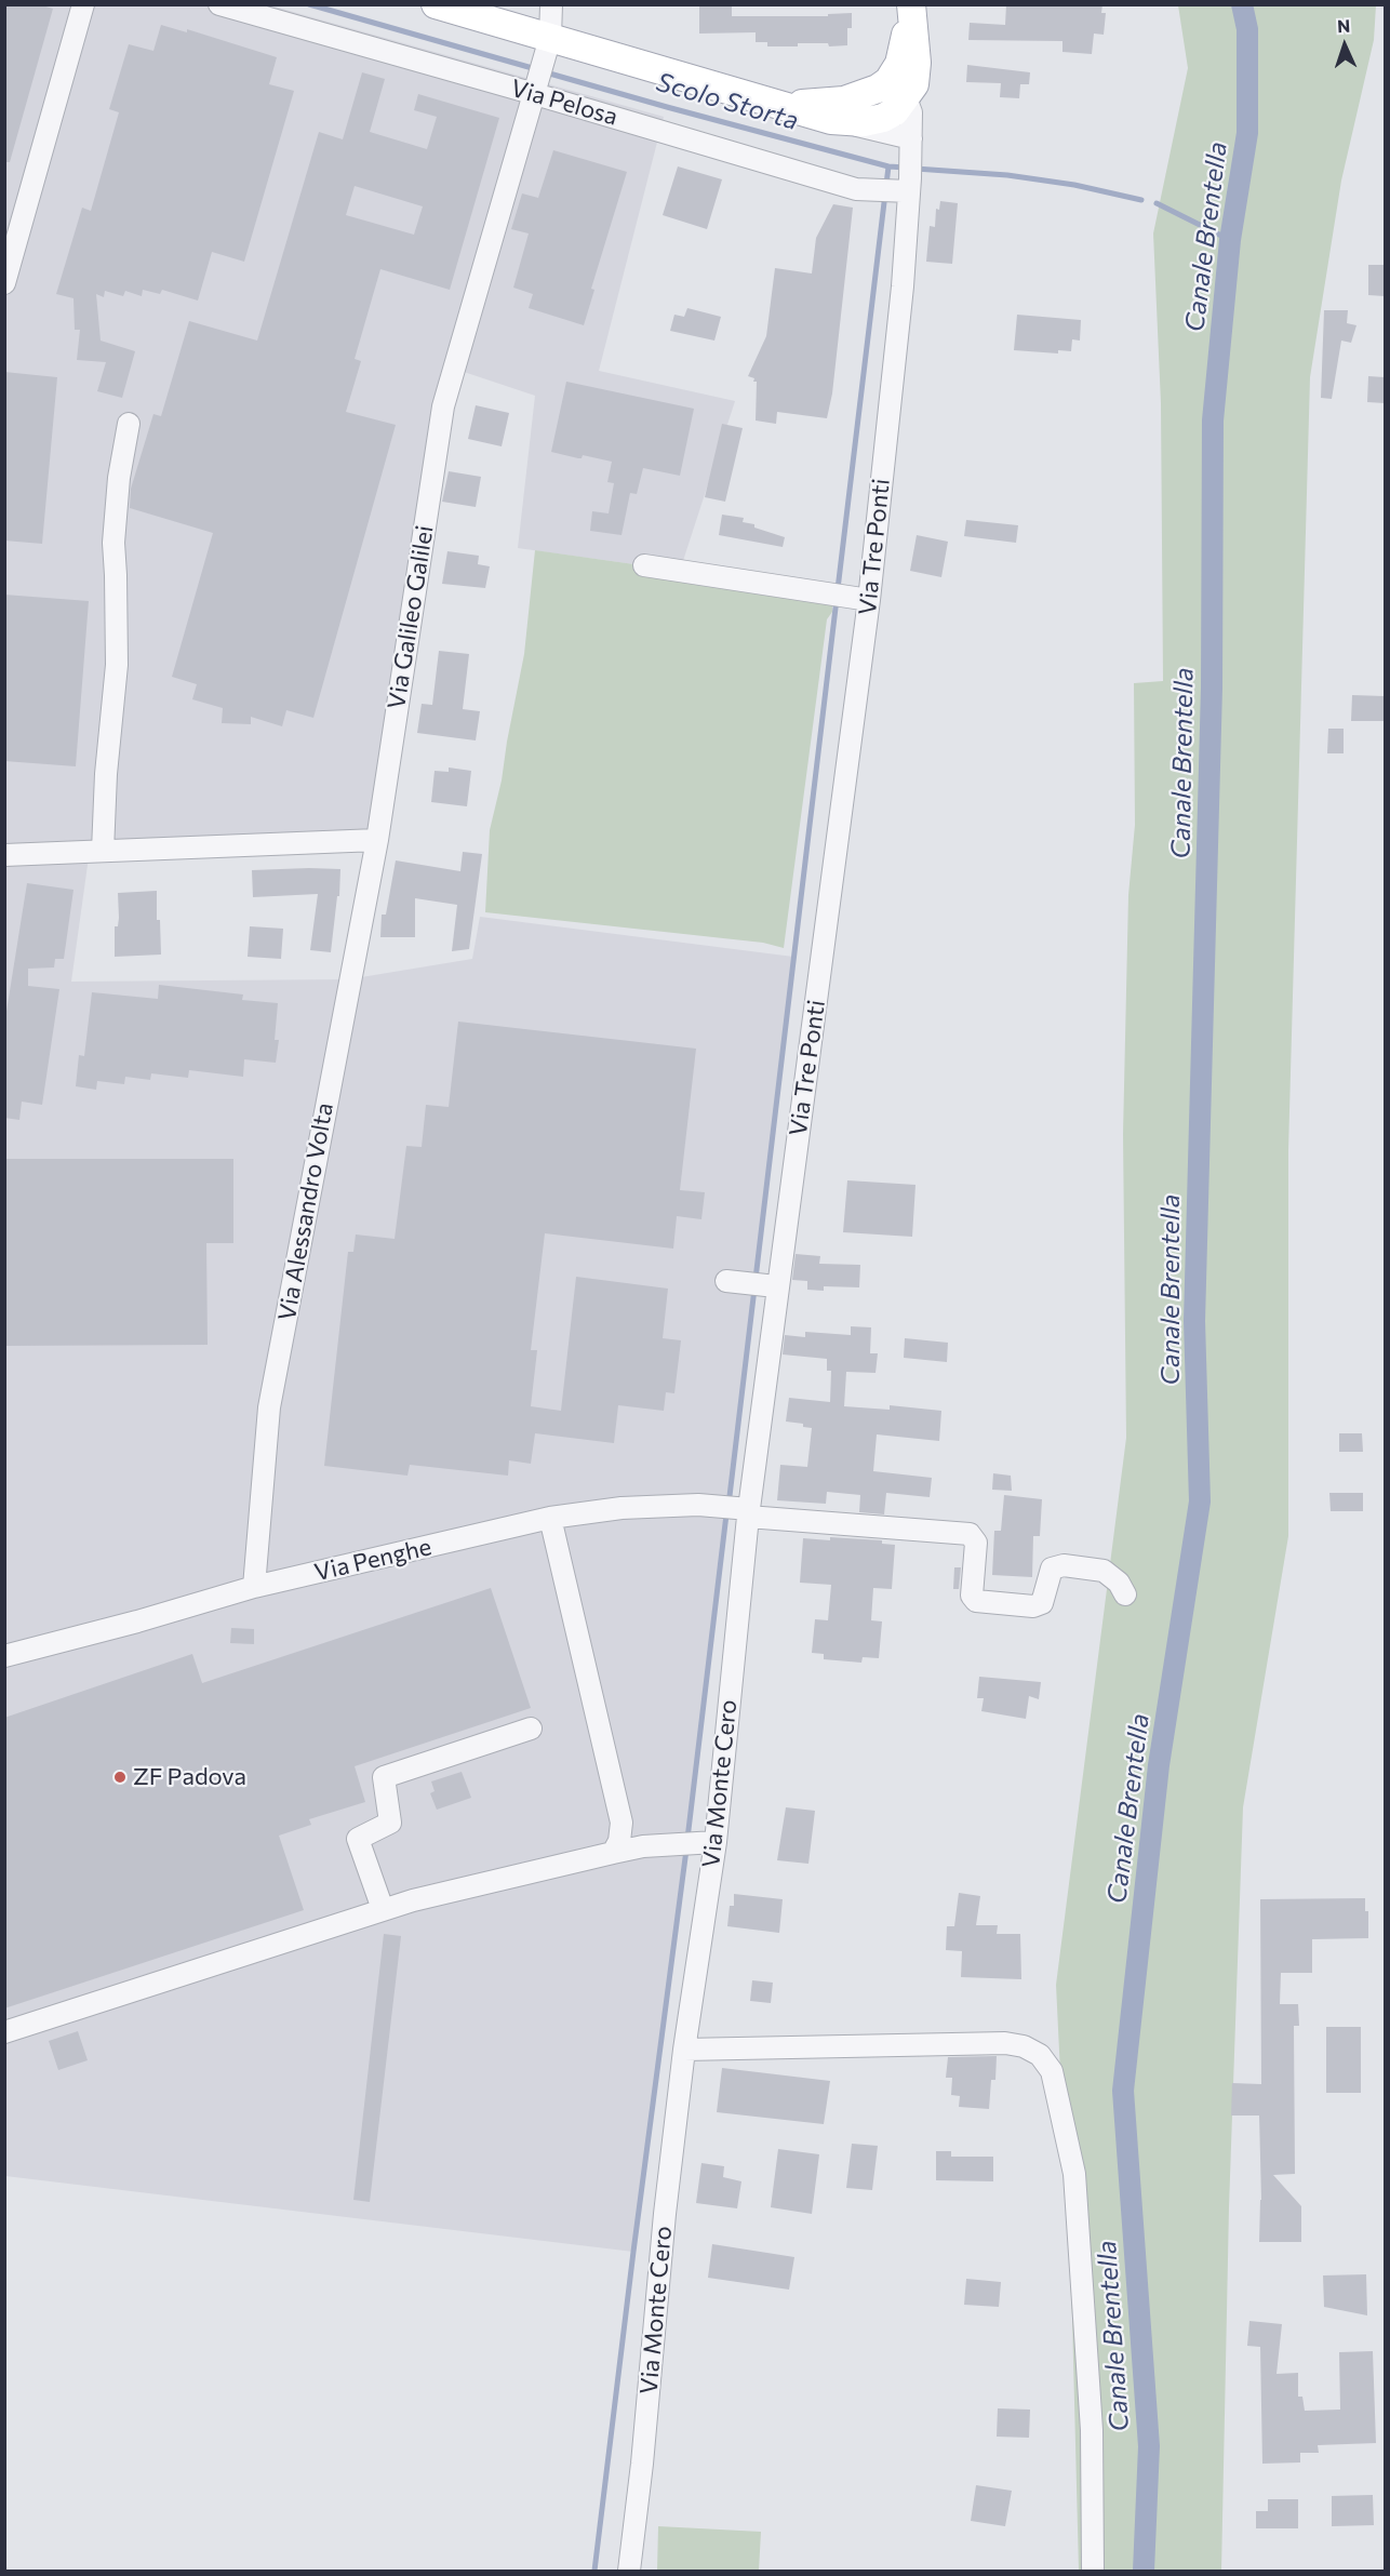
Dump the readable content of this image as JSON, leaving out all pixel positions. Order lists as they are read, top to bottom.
{
  "streets": {
    "street": [
      "Via Pelosa",
      "Via Tre Ponti",
      "Via Galileo Galilei",
      "Via Alessandro Volta",
      "Via Penghe",
      "Via Monte Cero"
    ]
  },
  "crossings": [
    ["Via Pelosa", "Via Tre Ponti"],
    ["Via Pelosa", "Via Galileo Galilei"],
    ["Via Tre Ponti", "Via Penghe"],
    ["Via Tre Ponti", "Via Monte Cero"],
    ["Via Galileo Galilei", "Via Alessandro Volta"],
    ["Via Alessandro Volta", "Via Penghe"],
    ["Via Penghe", "Via Monte Cero"]
  ],
  "water": ["Scolo Storta", "Canale Brentella"],
  "places": ["ZF Padova"],
  "north": "top"
}
